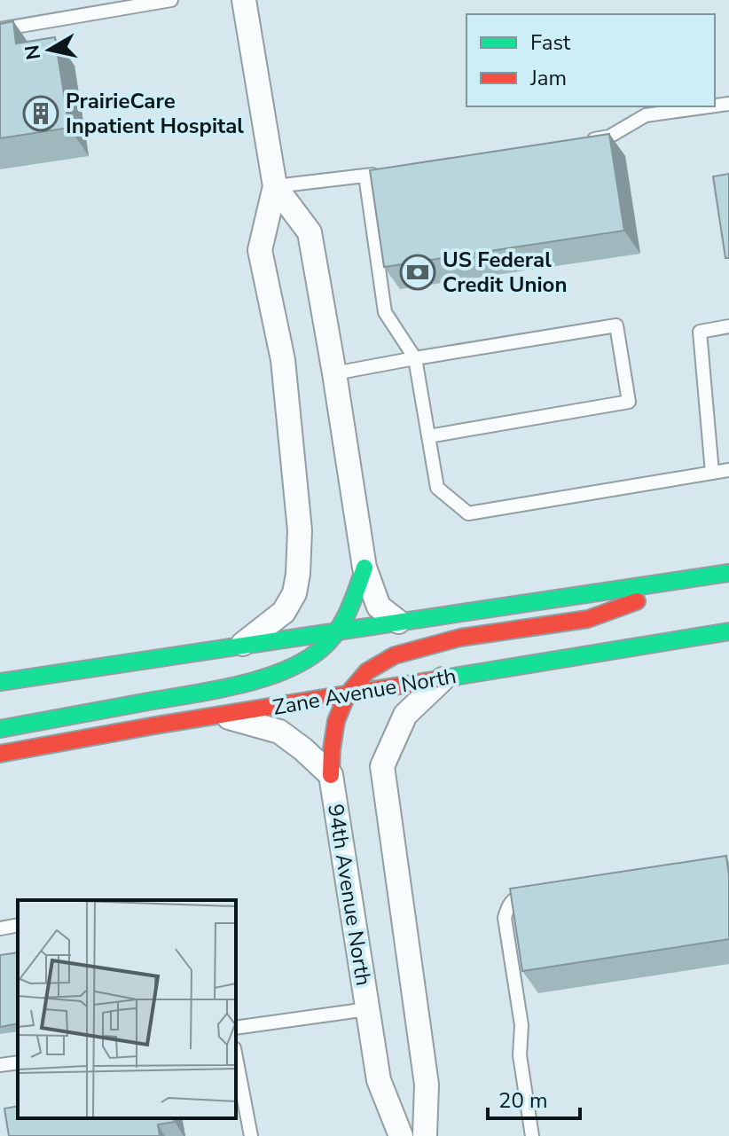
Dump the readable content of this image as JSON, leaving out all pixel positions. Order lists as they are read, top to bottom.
{
  "streets": {
    "main road": ["Zane Avenue North"],
    "street": ["94th Avenue North"]
  },
  "crossings": [
    ["Zane Avenue North", "94th Avenue North"]
  ],
  "places": {
    "building": ["PrairieCare Inpatient Hospital"],
    "bank": ["US Federal Credit Union"]
  },
  "legend": ["Fast", "Jam"],
  "scale_bar": "20 m",
  "north": "left"
}
